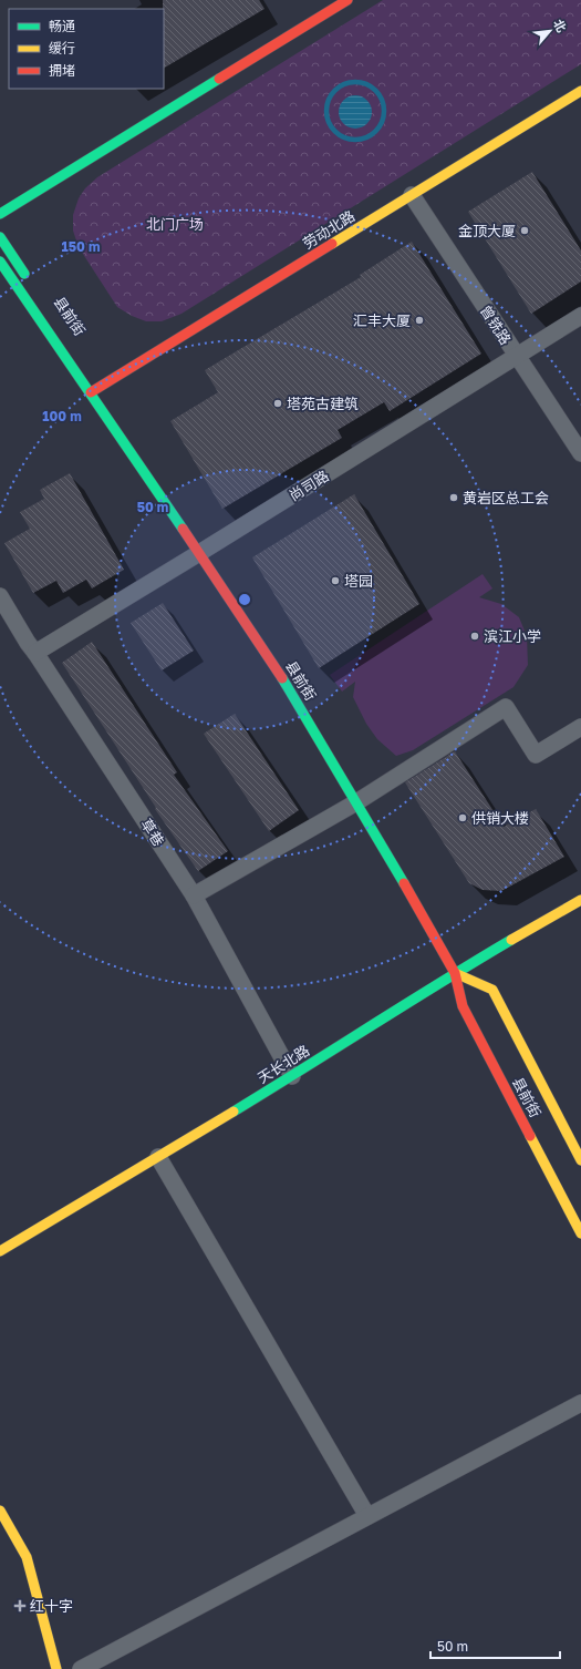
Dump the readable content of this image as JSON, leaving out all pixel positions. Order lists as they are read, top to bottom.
{
  "streets": {
    "street": [
      "劳动北路",
      "县前街",
      "曾铣路",
      "尚司路",
      "草巷",
      "天长北路"
    ]
  },
  "crossings": [
    ["劳动北路", "县前街"],
    ["劳动北路", "曾铣路"],
    ["县前街", "尚司路"],
    ["县前街", "天长北路"],
    ["曾铣路", "尚司路"],
    ["尚司路", "草巷"],
    ["草巷", "天长北路"]
  ],
  "parks": ["北门广场"],
  "places": {
    "other": [
      "金顶大厦",
      "汇丰大厦",
      "塔苑古建筑",
      "黄岩区总工会",
      "塔园",
      "滨江小学",
      "供销大楼"
    ],
    "health": ["红十字"]
  },
  "legend": ["畅通", "缓行", "拥堵"],
  "scale_bar": "50 m",
  "north": "top right",
  "rings": ["150 m", "100 m", "50 m"]
}
